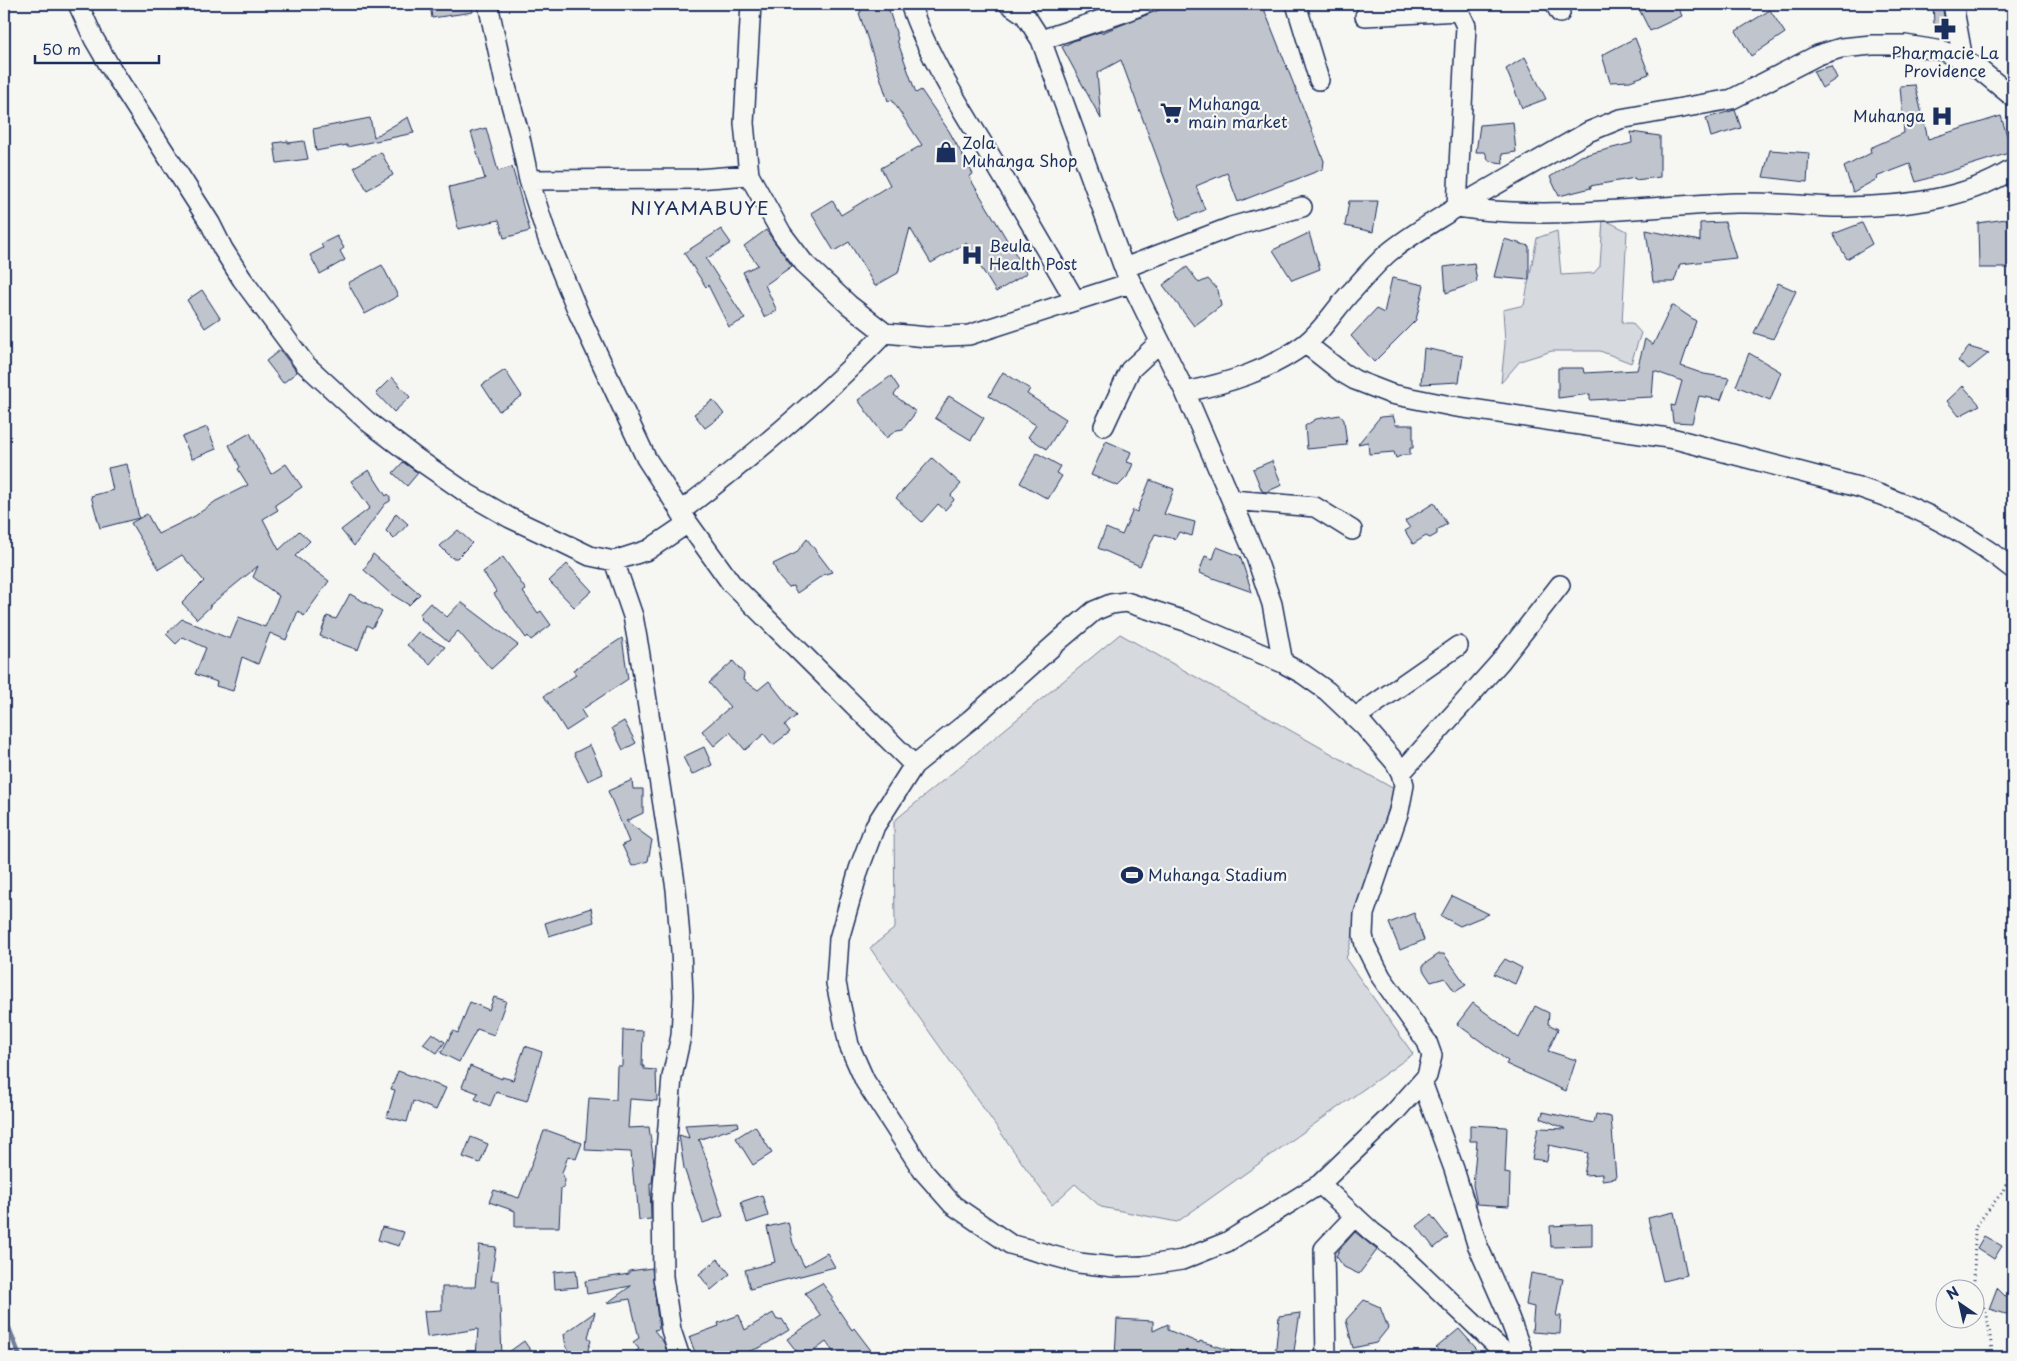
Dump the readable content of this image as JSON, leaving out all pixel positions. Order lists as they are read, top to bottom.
{
  "districts": ["NIYAMABUYE"],
  "places": {
    "pharmacy": ["Pharmacie La Providence"],
    "supermarket": ["Muhanga main market"],
    "hospital": ["Muhanga", "Beula Health Post"],
    "shop": ["Zola Muhanga Shop"],
    "sports": ["Muhanga Stadium"]
  },
  "scale_bar": "50 m",
  "north": "top left"
}
